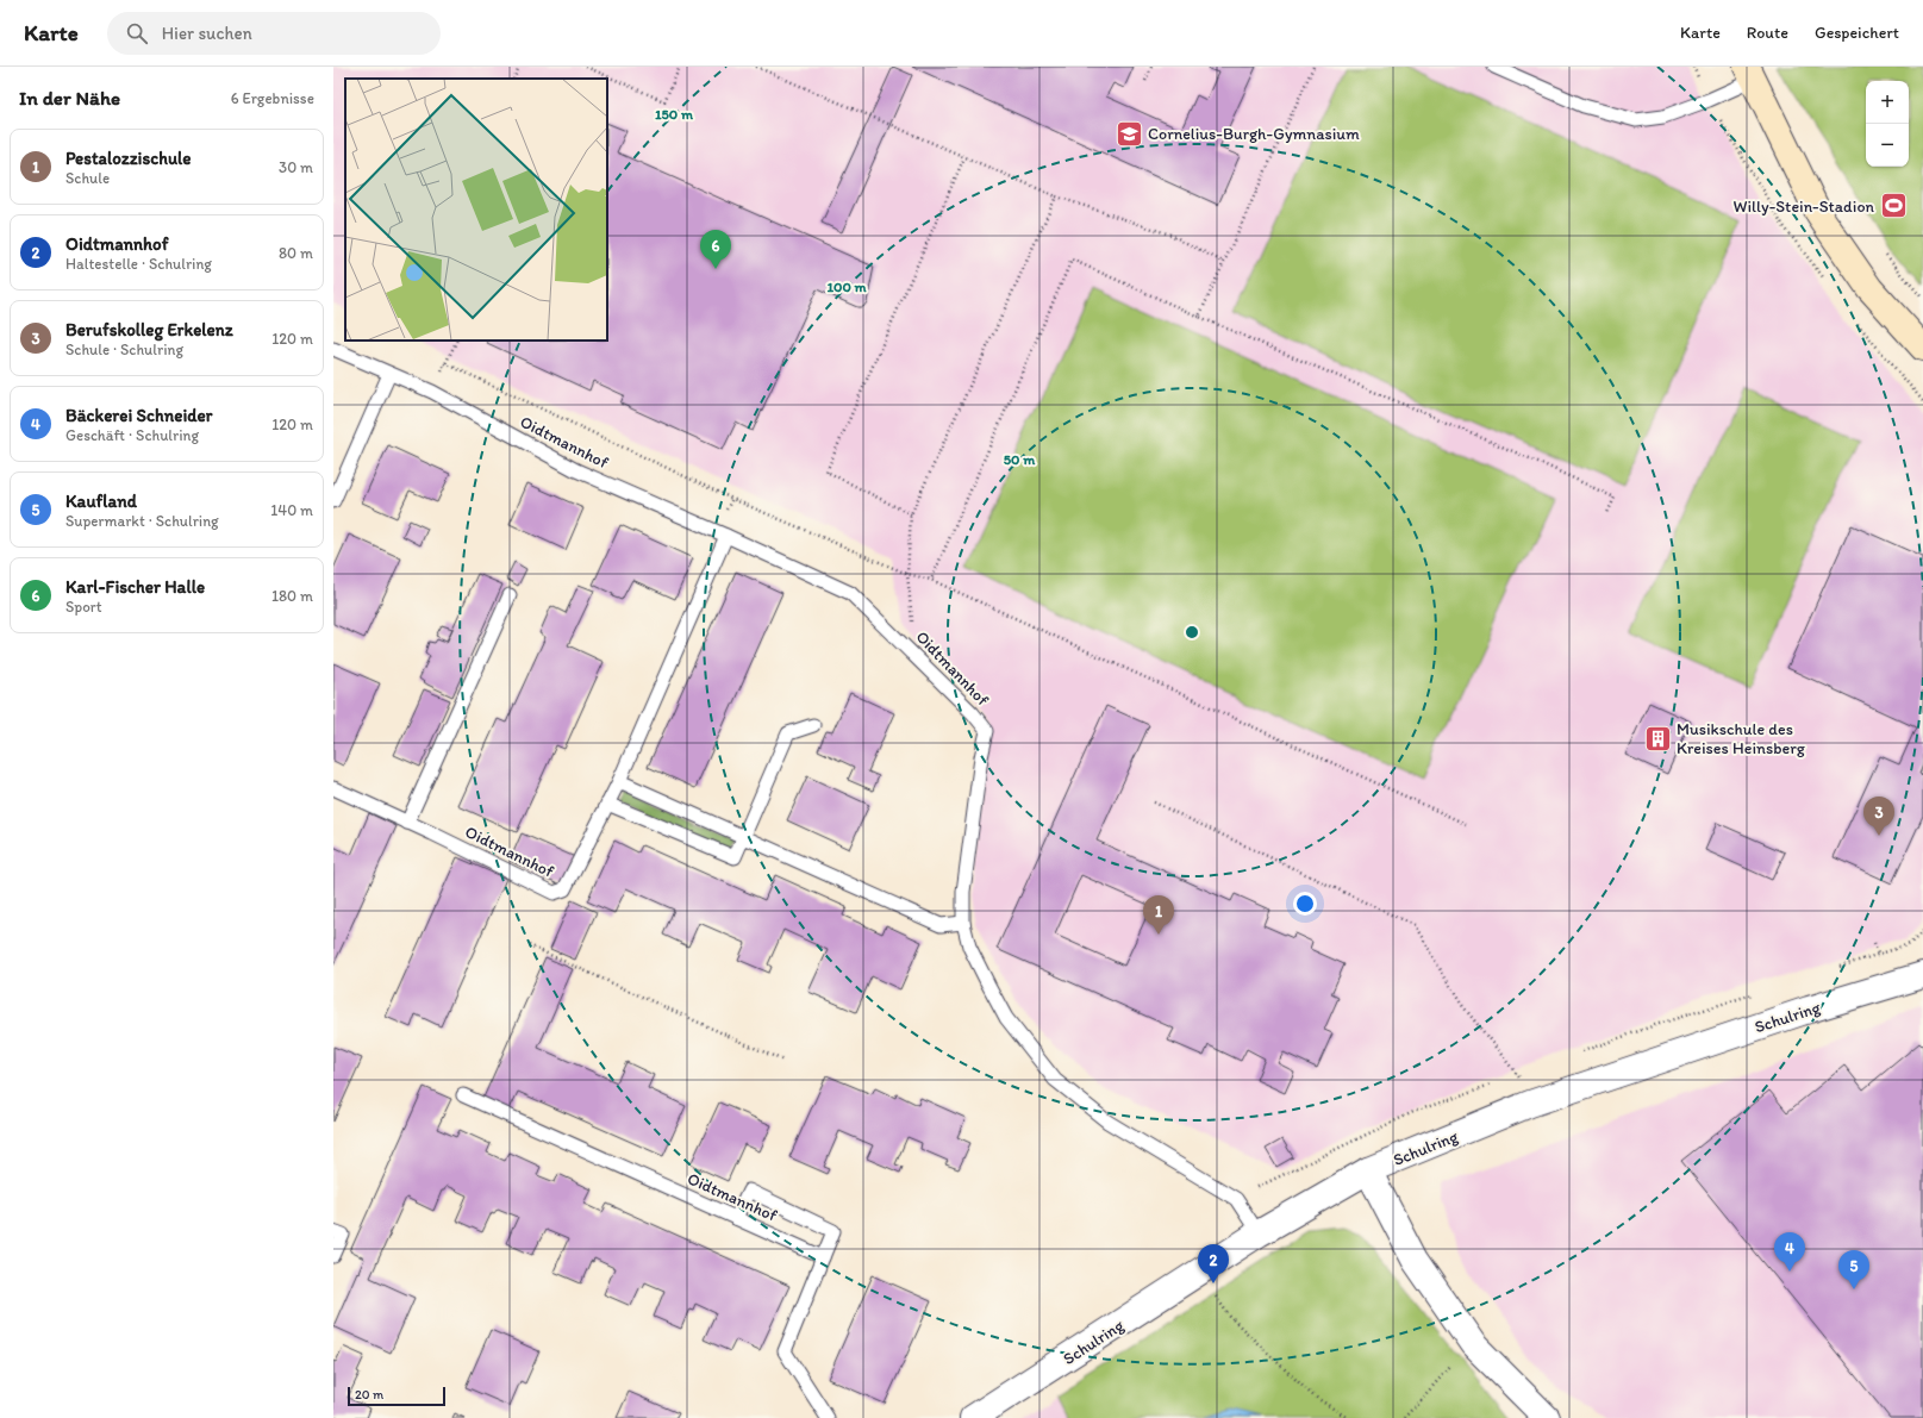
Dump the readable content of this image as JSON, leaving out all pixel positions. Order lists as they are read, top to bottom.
{
  "streets": {
    "street": ["Schulring"],
    "lane": ["Oidtmannhof"]
  },
  "crossings": [
    ["Oidtmannhof", "Schulring"]
  ],
  "places": {
    "school or university": ["Cornelius-Burgh-Gymnasium"],
    "sports": ["Willy-Stein-Stadion"],
    "building": ["Musikschule des Kreises Heinsberg"]
  },
  "scale_bar": "20 m",
  "page": {
    "header": "Karte",
    "search": "Hier suchen",
    "nav": ["Karte", "Route", "Gespeichert"],
    "heading": ["In der Nähe", "6 Ergebnisse"],
    "map_buttons": ["+", "−"],
    "list": [
      {
        "mark": "1",
        "name": "Pestalozzischule",
        "note": "Schule",
        "value": "30 m"
      },
      {
        "mark": "2",
        "name": "Oidtmannhof",
        "note": "Haltestelle · Schulring",
        "value": "80 m"
      },
      {
        "mark": "3",
        "name": "Berufskolleg Erkelenz",
        "note": "Schule · Schulring",
        "value": "120 m"
      },
      {
        "mark": "4",
        "name": "Bäckerei Schneider",
        "note": "Geschäft · Schulring",
        "value": "120 m"
      },
      {
        "mark": "5",
        "name": "Kaufland",
        "note": "Supermarkt · Schulring",
        "value": "140 m"
      },
      {
        "mark": "6",
        "name": "Karl-Fischer Halle",
        "note": "Sport",
        "value": "180 m"
      }
    ],
    "pins": [
      "6",
      "3",
      "1",
      "4",
      "2",
      "5"
    ],
    "scale": "20 m"
  },
  "rings": ["150 m", "100 m", "50 m"]
}
